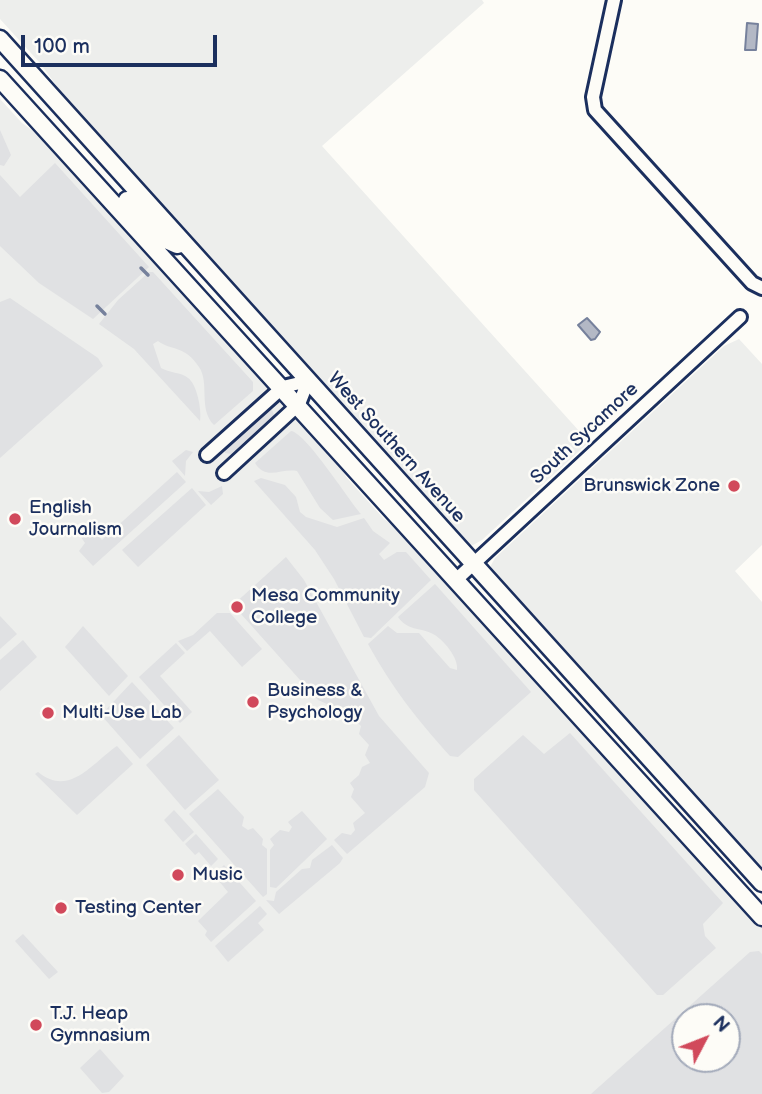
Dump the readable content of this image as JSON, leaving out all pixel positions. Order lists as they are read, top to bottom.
{
  "streets": {
    "main road": ["West Southern Avenue"],
    "street": ["South Sycamore"]
  },
  "crossings": [
    ["South Sycamore", "West Southern Avenue"]
  ],
  "places": [
    "Brunswick Zone",
    "English Journalism",
    "Mesa Community College",
    "Business & Psychology",
    "Multi-Use Lab",
    "Music",
    "Testing Center",
    "T.J. Heap Gymnasium"
  ],
  "scale_bar": "100 m",
  "north": "top right"
}
